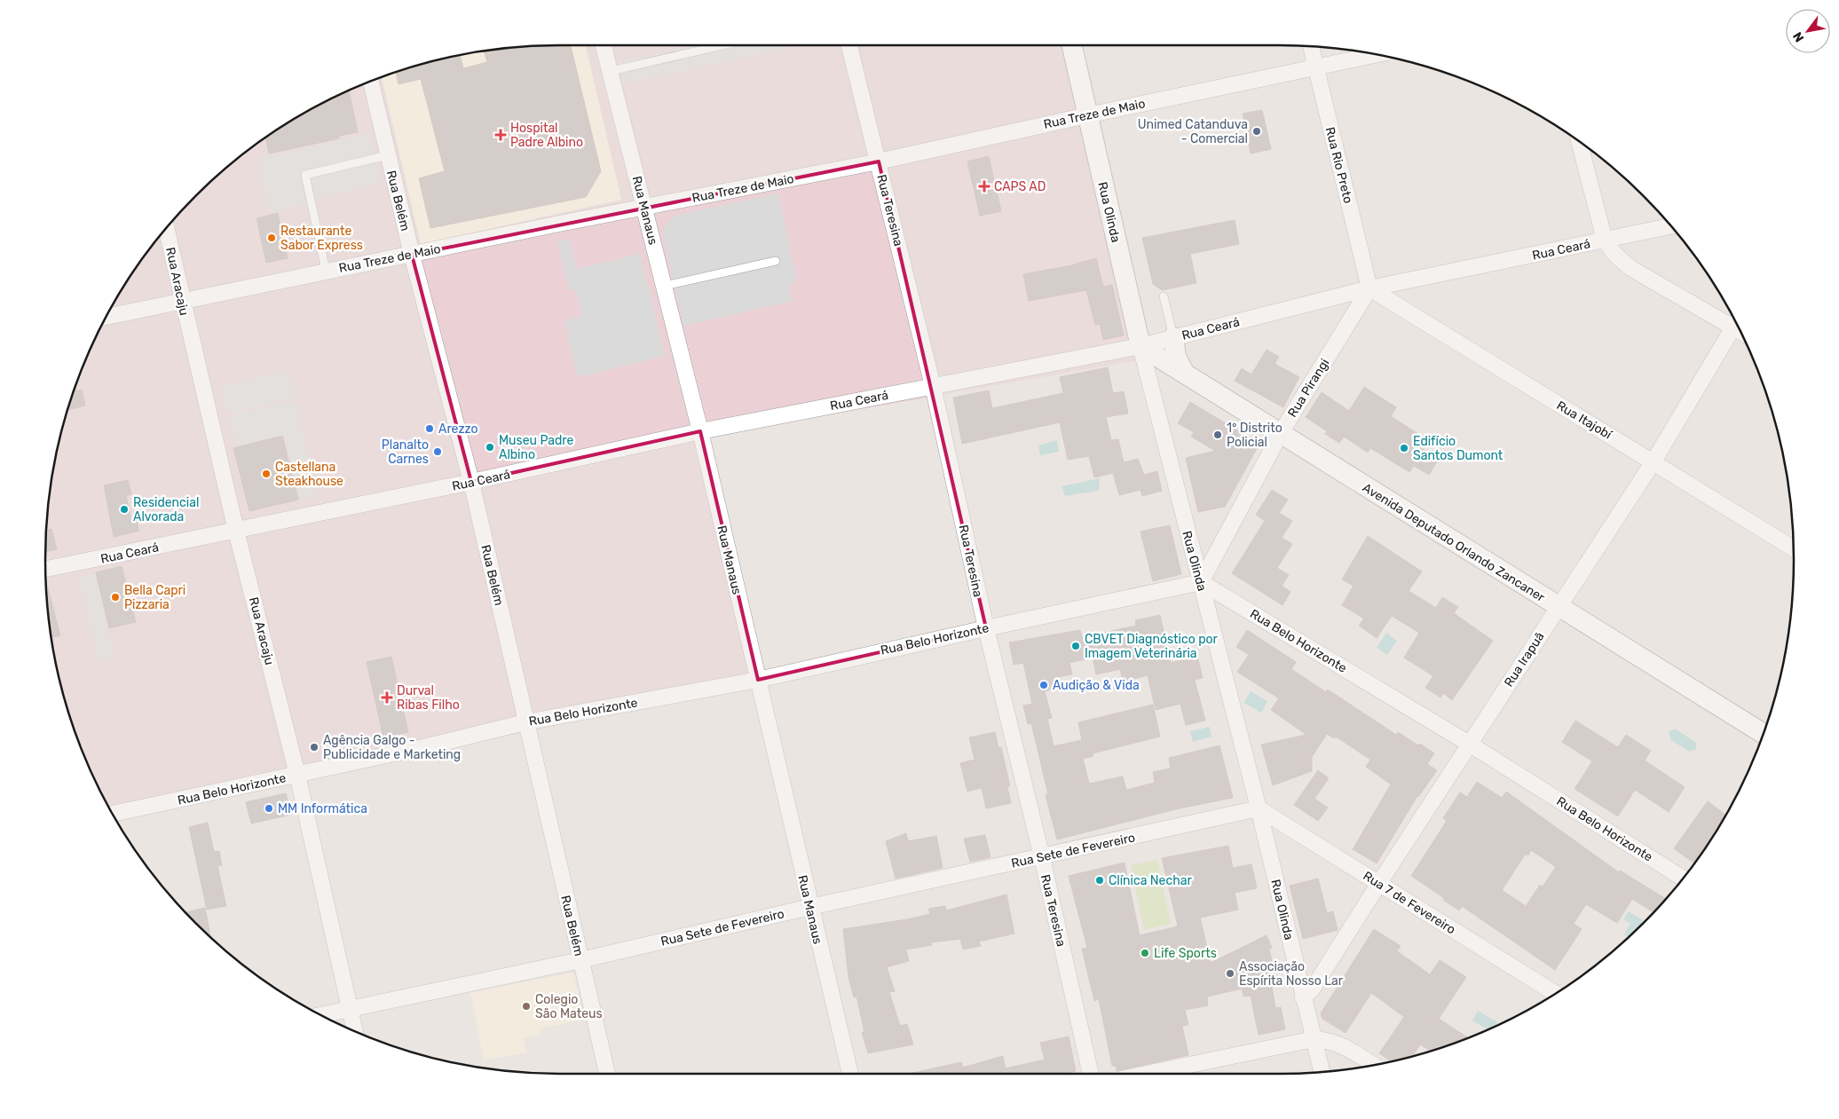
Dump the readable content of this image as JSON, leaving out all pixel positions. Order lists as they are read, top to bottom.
{
  "streets": {
    "street": [
      "Rua Treze de Maio",
      "Rua Rio Preto",
      "Rua Belém",
      "Rua Manaus",
      "Rua Teresina",
      "Rua Olinda",
      "Rua Ceará",
      "Rua Aracaju",
      "Rua Pirangi",
      "Rua Itajobí",
      "Avenida Deputado Orlando Zancaner",
      "Rua Belo Horizonte",
      "Rua Irapuã",
      "Rua Sete de Fevereiro",
      "Rua 7 de Fevereiro"
    ]
  },
  "crossings": [
    ["Rua Treze de Maio", "Rua Rio Preto"],
    ["Rua Treze de Maio", "Rua Belém"],
    ["Rua Treze de Maio", "Rua Manaus"],
    ["Rua Treze de Maio", "Rua Teresina"],
    ["Rua Treze de Maio", "Rua Olinda"],
    ["Rua Treze de Maio", "Rua Aracaju"],
    ["Rua Rio Preto", "Rua Ceará"],
    ["Rua Rio Preto", "Rua Pirangi"],
    ["Rua Rio Preto", "Rua Itajobí"],
    ["Rua Belém", "Rua Ceará"],
    ["Rua Belém", "Rua Belo Horizonte"],
    ["Rua Belém", "Rua Sete de Fevereiro"],
    ["Rua Manaus", "Rua Ceará"],
    ["Rua Manaus", "Rua Belo Horizonte"],
    ["Rua Manaus", "Rua Sete de Fevereiro"],
    ["Rua Teresina", "Rua Ceará"],
    ["Rua Teresina", "Rua Belo Horizonte"],
    ["Rua Teresina", "Rua Sete de Fevereiro"],
    ["Rua Olinda", "Rua Ceará"],
    ["Rua Olinda", "Rua Pirangi"],
    ["Rua Olinda", "Avenida Deputado Orlando Zancaner"],
    ["Rua Olinda", "Rua Belo Horizonte"],
    ["Rua Olinda", "Rua Irapuã"],
    ["Rua Olinda", "Rua Sete de Fevereiro"],
    ["Rua Olinda", "Rua 7 de Fevereiro"],
    ["Rua Ceará", "Rua Aracaju"],
    ["Rua Ceará", "Rua Pirangi"],
    ["Rua Ceará", "Rua Itajobí"],
    ["Rua Ceará", "Avenida Deputado Orlando Zancaner"],
    ["Rua Aracaju", "Rua Belo Horizonte"],
    ["Rua Aracaju", "Rua Sete de Fevereiro"],
    ["Rua Pirangi", "Rua Itajobí"],
    ["Rua Pirangi", "Avenida Deputado Orlando Zancaner"],
    ["Rua Pirangi", "Rua Belo Horizonte"],
    ["Rua Itajobí", "Rua Irapuã"],
    ["Avenida Deputado Orlando Zancaner", "Rua Irapuã"],
    ["Rua Belo Horizonte", "Rua Irapuã"],
    ["Rua Irapuã", "Rua 7 de Fevereiro"],
    ["Rua Sete de Fevereiro", "Rua 7 de Fevereiro"]
  ],
  "places": {
    "other": [
      "Unimed Catanduva - Comercial",
      "Restaurante Sabor Express",
      "Arezzo",
      "1° Distrito Policial",
      "Museu Padre Albino",
      "Edifício Santos Dumont",
      "Planalto Carnes",
      "Castellana Steakhouse",
      "Residencial Alvorada",
      "Bella Capri Pizzaria",
      "CBVET Diagnóstico por Imagem Veterinária",
      "Audição & Vida",
      "Agência Galgo - Publicidade e Marketing",
      "MM Informática",
      "Clínica Nechar",
      "Life Sports",
      "Associação Espírita Nosso Lar",
      "Colegio São Mateus"
    ],
    "health": ["Hospital Padre Albino", "CAPS AD", "Durval Ribas Filho"]
  },
  "north": "bottom left"
}
